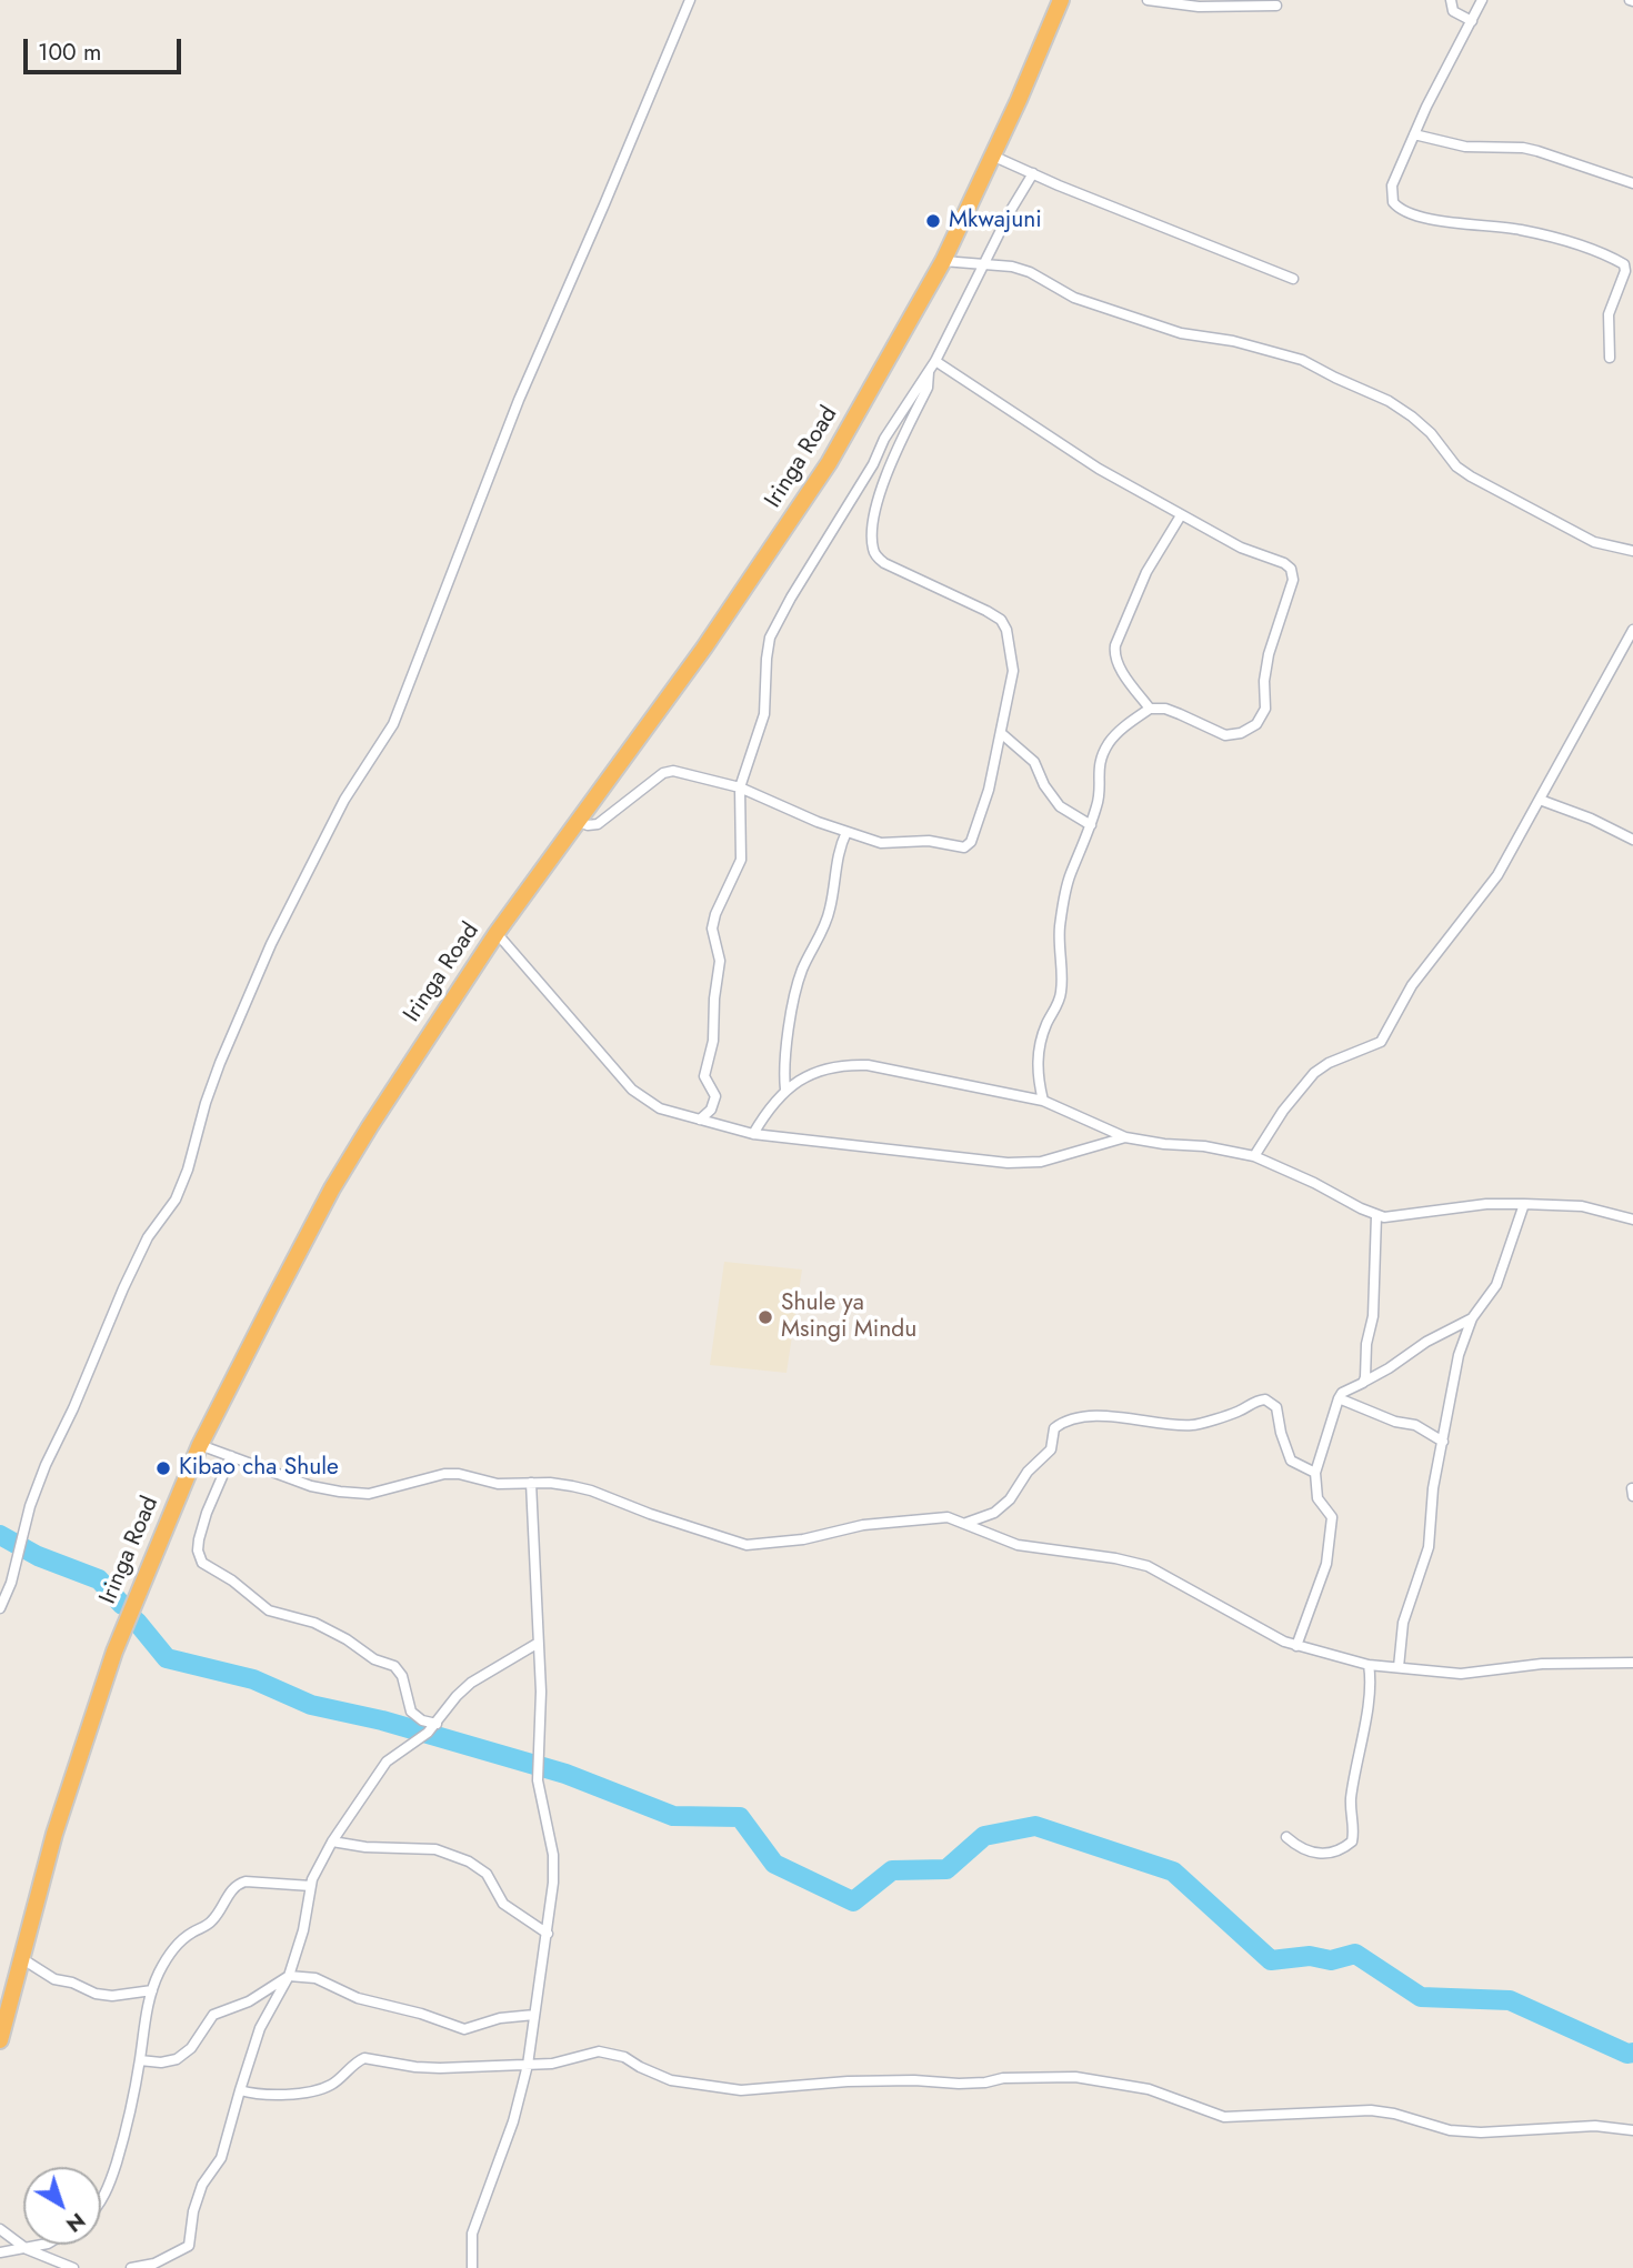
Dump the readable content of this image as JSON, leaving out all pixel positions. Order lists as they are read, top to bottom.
{
  "streets": {
    "highway": ["Iringa Road"]
  },
  "places": ["Mkwajuni", "Shule ya Msingi Mindu", "Kibao cha Shule"],
  "scale_bar": "100 m",
  "north": "bottom right"
}
